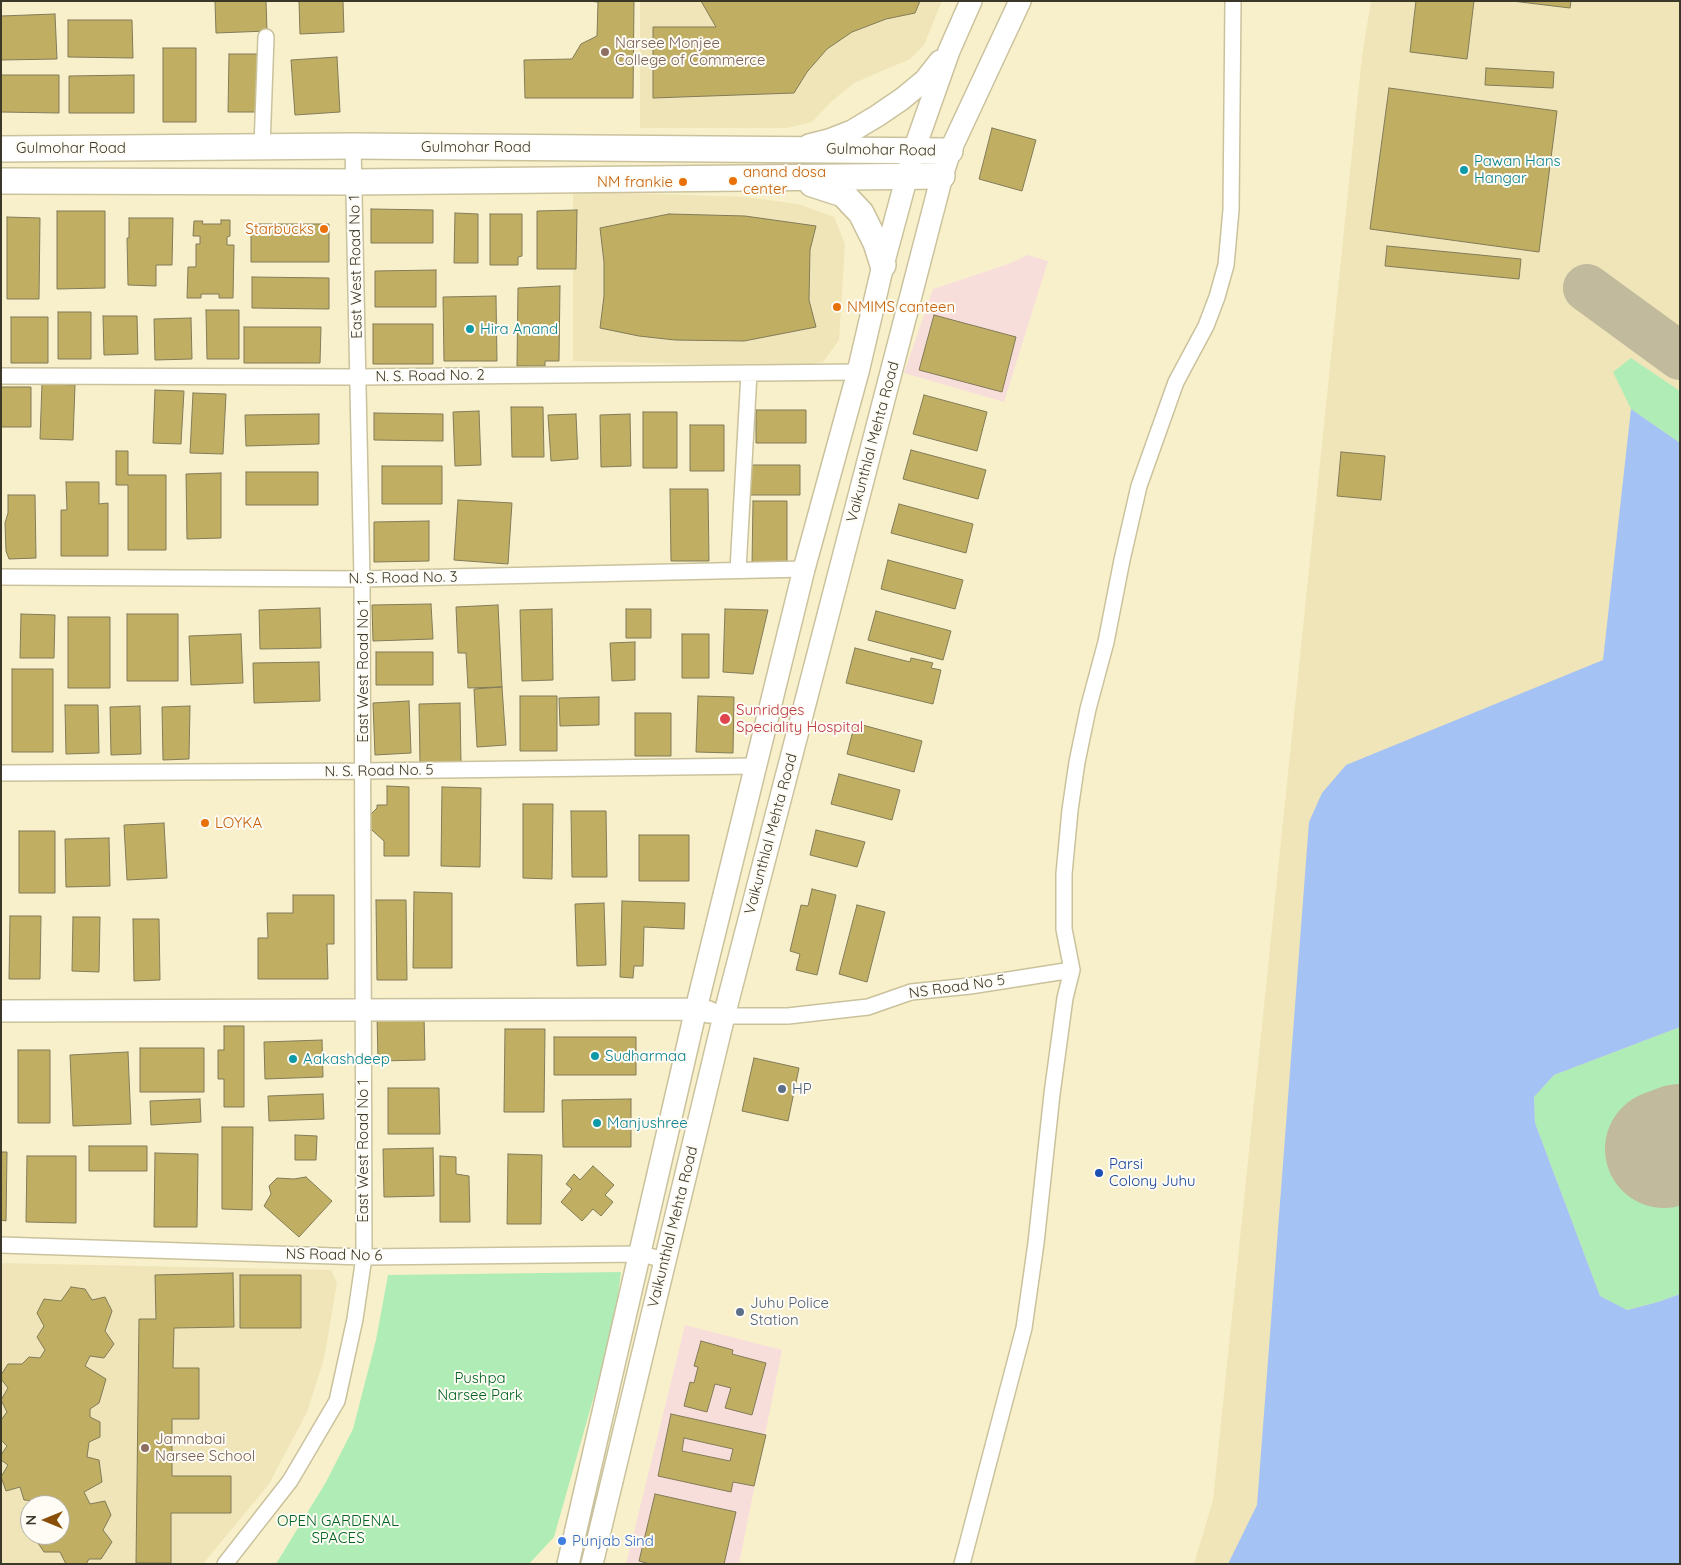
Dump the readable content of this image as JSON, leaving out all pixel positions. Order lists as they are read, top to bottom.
{
  "streets": {
    "main road": ["Gulmohar Road", "Vaikunthlal Mehta Road"],
    "street": [
      "East West Road No 1",
      "N. S. Road No. 2",
      "N. S. Road No. 3",
      "N. S. Road No. 5",
      "NS Road No 5",
      "NS Road No 6"
    ]
  },
  "crossings": [
    ["Gulmohar Road", "East West Road No 1"],
    ["Gulmohar Road", "Vaikunthlal Mehta Road"],
    ["East West Road No 1", "N. S. Road No. 2"],
    ["East West Road No 1", "N. S. Road No. 3"],
    ["East West Road No 1", "N. S. Road No. 5"],
    ["East West Road No 1", "NS Road No 6"],
    ["N. S. Road No. 2", "Vaikunthlal Mehta Road"],
    ["Vaikunthlal Mehta Road", "N. S. Road No. 3"],
    ["Vaikunthlal Mehta Road", "N. S. Road No. 5"],
    ["Vaikunthlal Mehta Road", "NS Road No 5"],
    ["Vaikunthlal Mehta Road", "NS Road No 6"]
  ],
  "parks": ["Pushpa Narsee Park", "OPEN GARDENAL SPACES"],
  "places": [
    "Narsee Monjee College of Commerce",
    "Pawan Hans Hangar",
    "anand dosa center",
    "NM frankie",
    "Starbucks",
    "NMIMS canteen",
    "Hira Anand",
    "Sunridges Speciality Hospital",
    "LOYKA",
    "Sudharmaa",
    "Aakashdeep",
    "HP",
    "Manjushree",
    "Parsi Colony Juhu",
    "Juhu Police Station",
    "Jamnabai Narsee School",
    "Punjab Sind"
  ],
  "north": "left"
}
